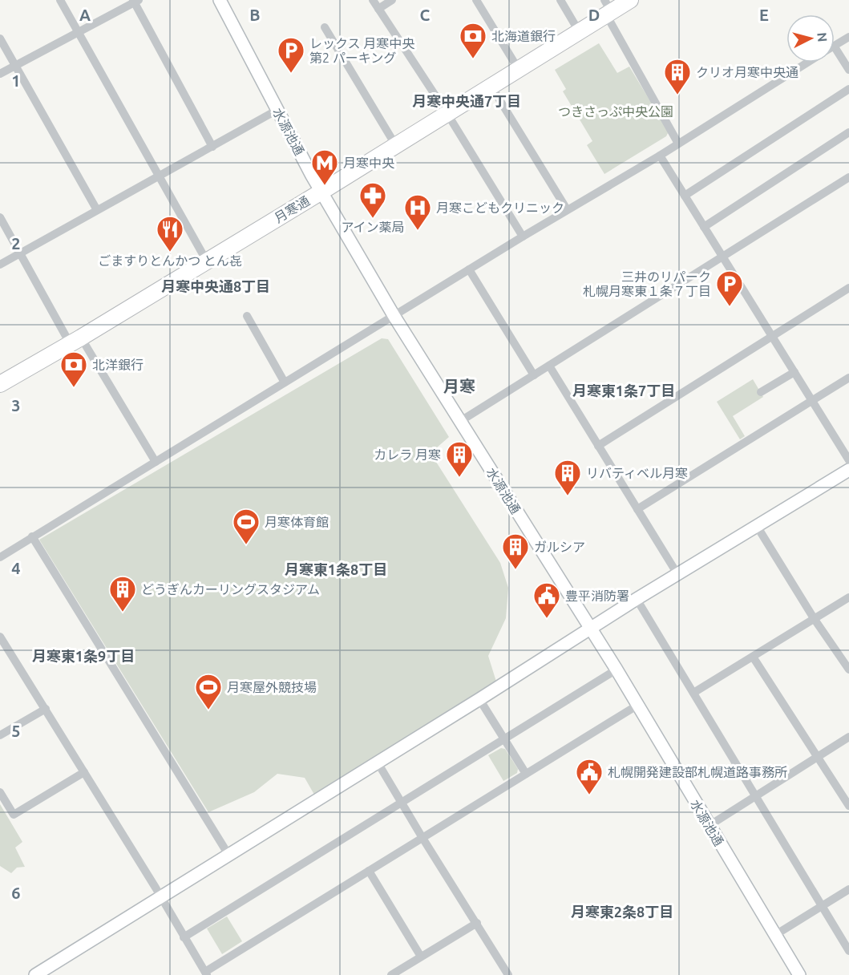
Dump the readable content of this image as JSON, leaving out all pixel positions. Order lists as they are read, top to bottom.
{
  "streets": {
    "highway": ["月寒通"],
    "street": ["水源池通"]
  },
  "crossings": [
    ["水源池通", "月寒通"]
  ],
  "districts": [
    "月寒中央通7丁目",
    "月寒中央通8丁目",
    "月寒",
    "月寒東1条7丁目",
    "月寒東1条8丁目",
    "月寒東1条9丁目",
    "月寒東2条8丁目"
  ],
  "parks": ["つきさっぷ中央公園"],
  "places": {
    "bank": ["北海道銀行", "北洋銀行"],
    "parking": ["レックス 月寒中央 第2 パーキング", "三井のリパーク 札幌月寒東１条７丁目"],
    "building": [
      "クリオ月寒中央通",
      "カレラ 月寒",
      "リバティベル月寒",
      "ガルシア",
      "どうぎんカーリングスタジアム"
    ],
    "metro station": ["月寒中央"],
    "pharmacy": ["アイン薬局"],
    "hospital": ["月寒こどもクリニック"],
    "restaurant": ["ごますりとんかつ とん㐂"],
    "sports": ["月寒体育館", "月寒屋外競技場"],
    "public building": ["豊平消防署", "札幌開発建設部札幌道路事務所"]
  },
  "north": "right",
  "grid": {
    "columns": [
      "A",
      "B",
      "C",
      "D",
      "E"
    ],
    "rows": [
      "1",
      "2",
      "3",
      "4",
      "5",
      "6"
    ]
  }
}
